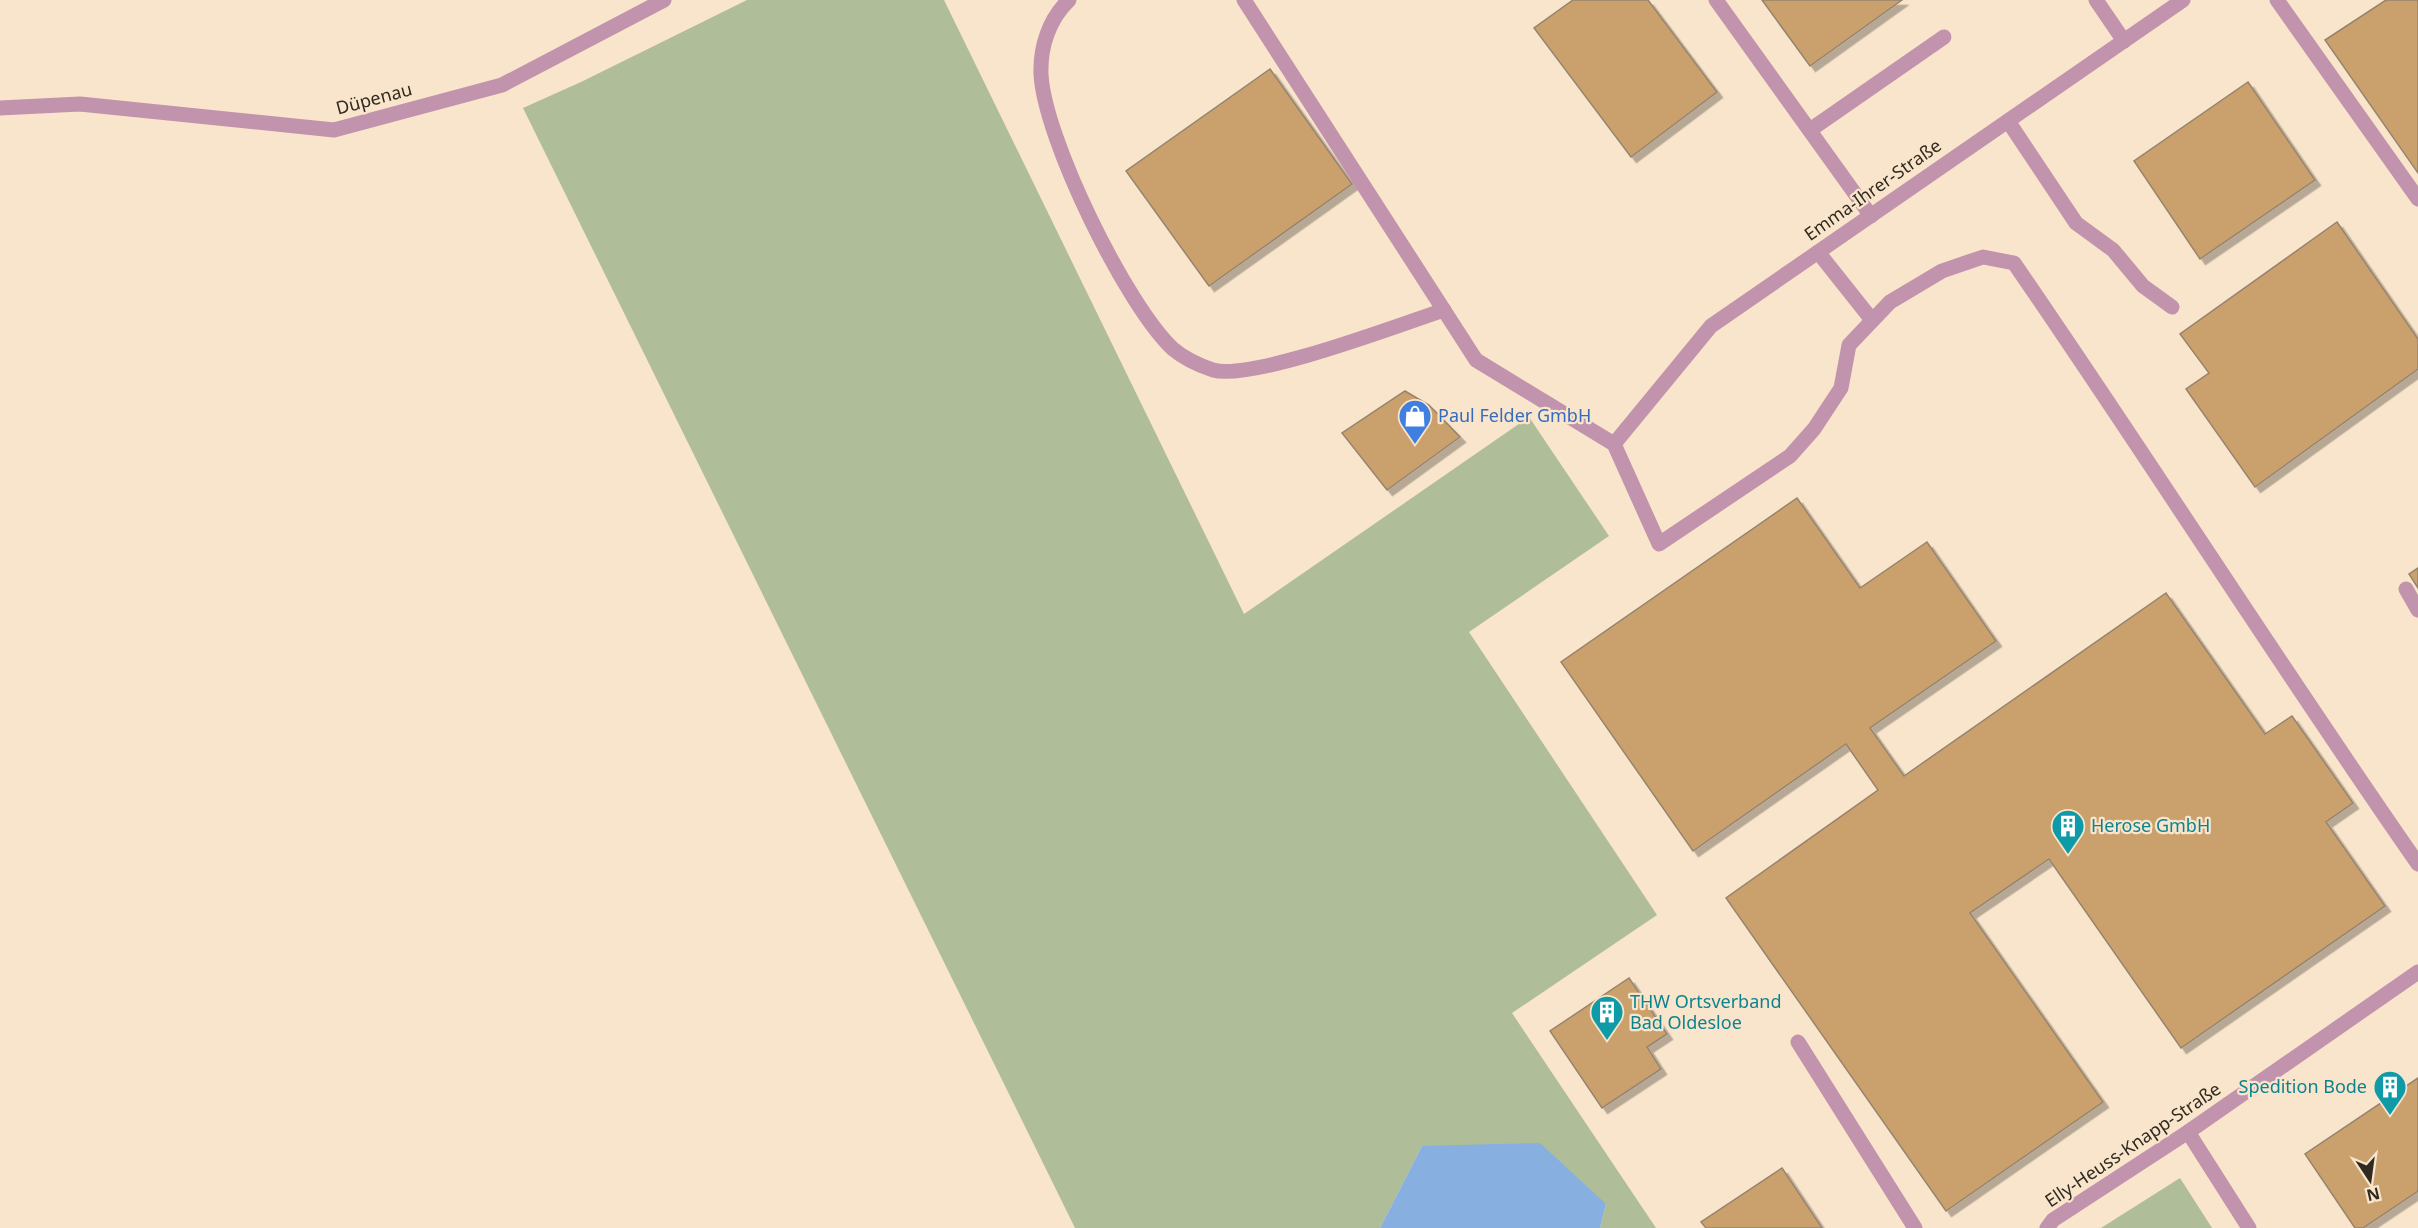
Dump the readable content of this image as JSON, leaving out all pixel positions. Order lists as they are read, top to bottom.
{
  "streets": {
    "street": ["Düpenau", "Emma-Ihrer-Straße", "Elly-Heuss-Knapp-Straße"]
  },
  "places": {
    "shop": ["Paul Felder GmbH"],
    "building": ["Herose GmbH", "THW Ortsverband Bad Oldesloe", "Spedition Bode"]
  },
  "north": "bottom"
}
